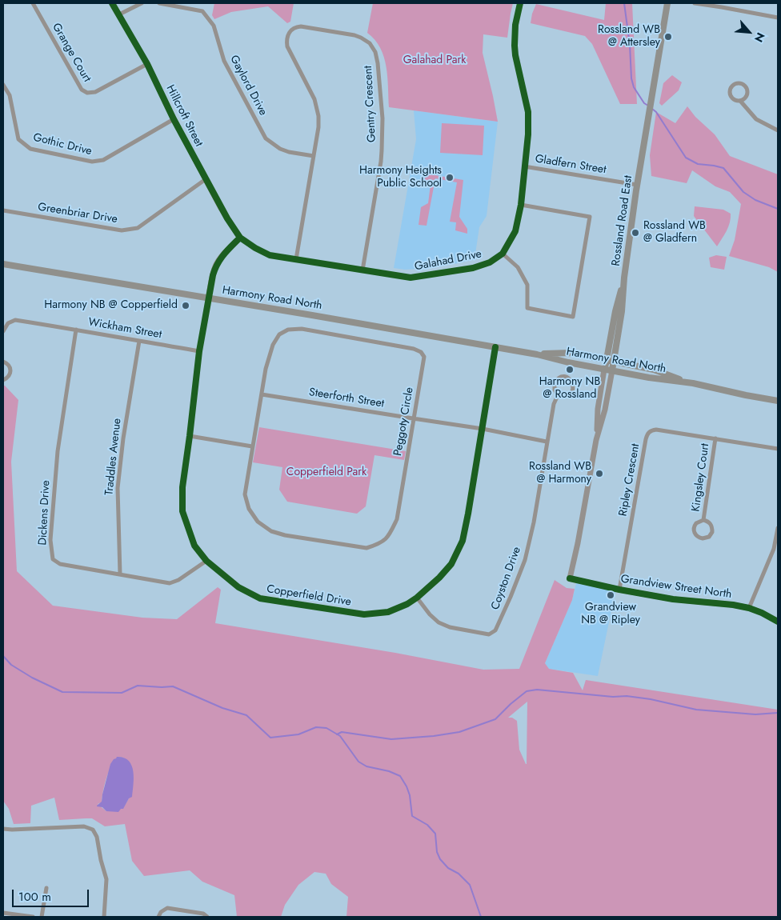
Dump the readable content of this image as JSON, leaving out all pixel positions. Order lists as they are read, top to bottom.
{
  "streets": {
    "main road": ["Rossland Road East", "Harmony Road North"],
    "street": [
      "Grange Court",
      "Gaylord Drive",
      "Gentry Crescent",
      "Hillcroft Street",
      "Gothic Drive",
      "Gladfern Street",
      "Greenbriar Drive",
      "Galahad Drive",
      "Wickham Street",
      "Steerforth Street",
      "Peggoty Circle",
      "Traddles Avenue",
      "Kingsley Court",
      "Ripley Crescent",
      "Dickens Drive",
      "Coyston Drive",
      "Grandview Street North",
      "Copperfield Drive"
    ]
  },
  "crossings": [
    ["Grange Court", "Hillcroft Street"],
    ["Gaylord Drive", "Gentry Crescent"],
    ["Gentry Crescent", "Galahad Drive"],
    ["Hillcroft Street", "Gothic Drive"],
    ["Hillcroft Street", "Greenbriar Drive"],
    ["Hillcroft Street", "Galahad Drive"],
    ["Gladfern Street", "Rossland Road East"],
    ["Gladfern Street", "Galahad Drive"],
    ["Rossland Road East", "Harmony Road North"],
    ["Rossland Road East", "Grandview Street North"],
    ["Harmony Road North", "Copperfield Drive"],
    ["Wickham Street", "Traddles Avenue"],
    ["Wickham Street", "Dickens Drive"],
    ["Wickham Street", "Copperfield Drive"],
    ["Steerforth Street", "Peggoty Circle"],
    ["Steerforth Street", "Coyston Drive"],
    ["Steerforth Street", "Copperfield Drive"],
    ["Traddles Avenue", "Dickens Drive"],
    ["Kingsley Court", "Ripley Crescent"],
    ["Ripley Crescent", "Grandview Street North"],
    ["Dickens Drive", "Copperfield Drive"],
    ["Coyston Drive", "Copperfield Drive"]
  ],
  "parks": ["Galahad Park", "Copperfield Park"],
  "places": [
    "Rossland WB @ Attersley",
    "Harmony Heights Public School",
    "Rossland WB @ Gladfern",
    "Harmony NB @ Copperfield",
    "Harmony NB @ Rossland",
    "Rossland WB @ Harmony",
    "Grandview NB @ Ripley"
  ],
  "scale_bar": "100 m",
  "north": "bottom right"
}
